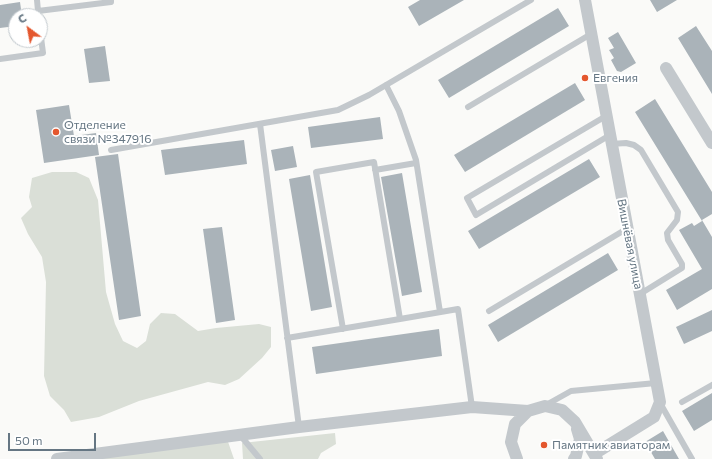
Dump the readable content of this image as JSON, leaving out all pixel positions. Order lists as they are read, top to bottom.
{
  "streets": {
    "street": ["Вишнёвая улица"]
  },
  "places": ["Евгения", "Отделение связи №347916", "Памятник авиаторам"],
  "scale_bar": "50 m",
  "north": "top left"
}
